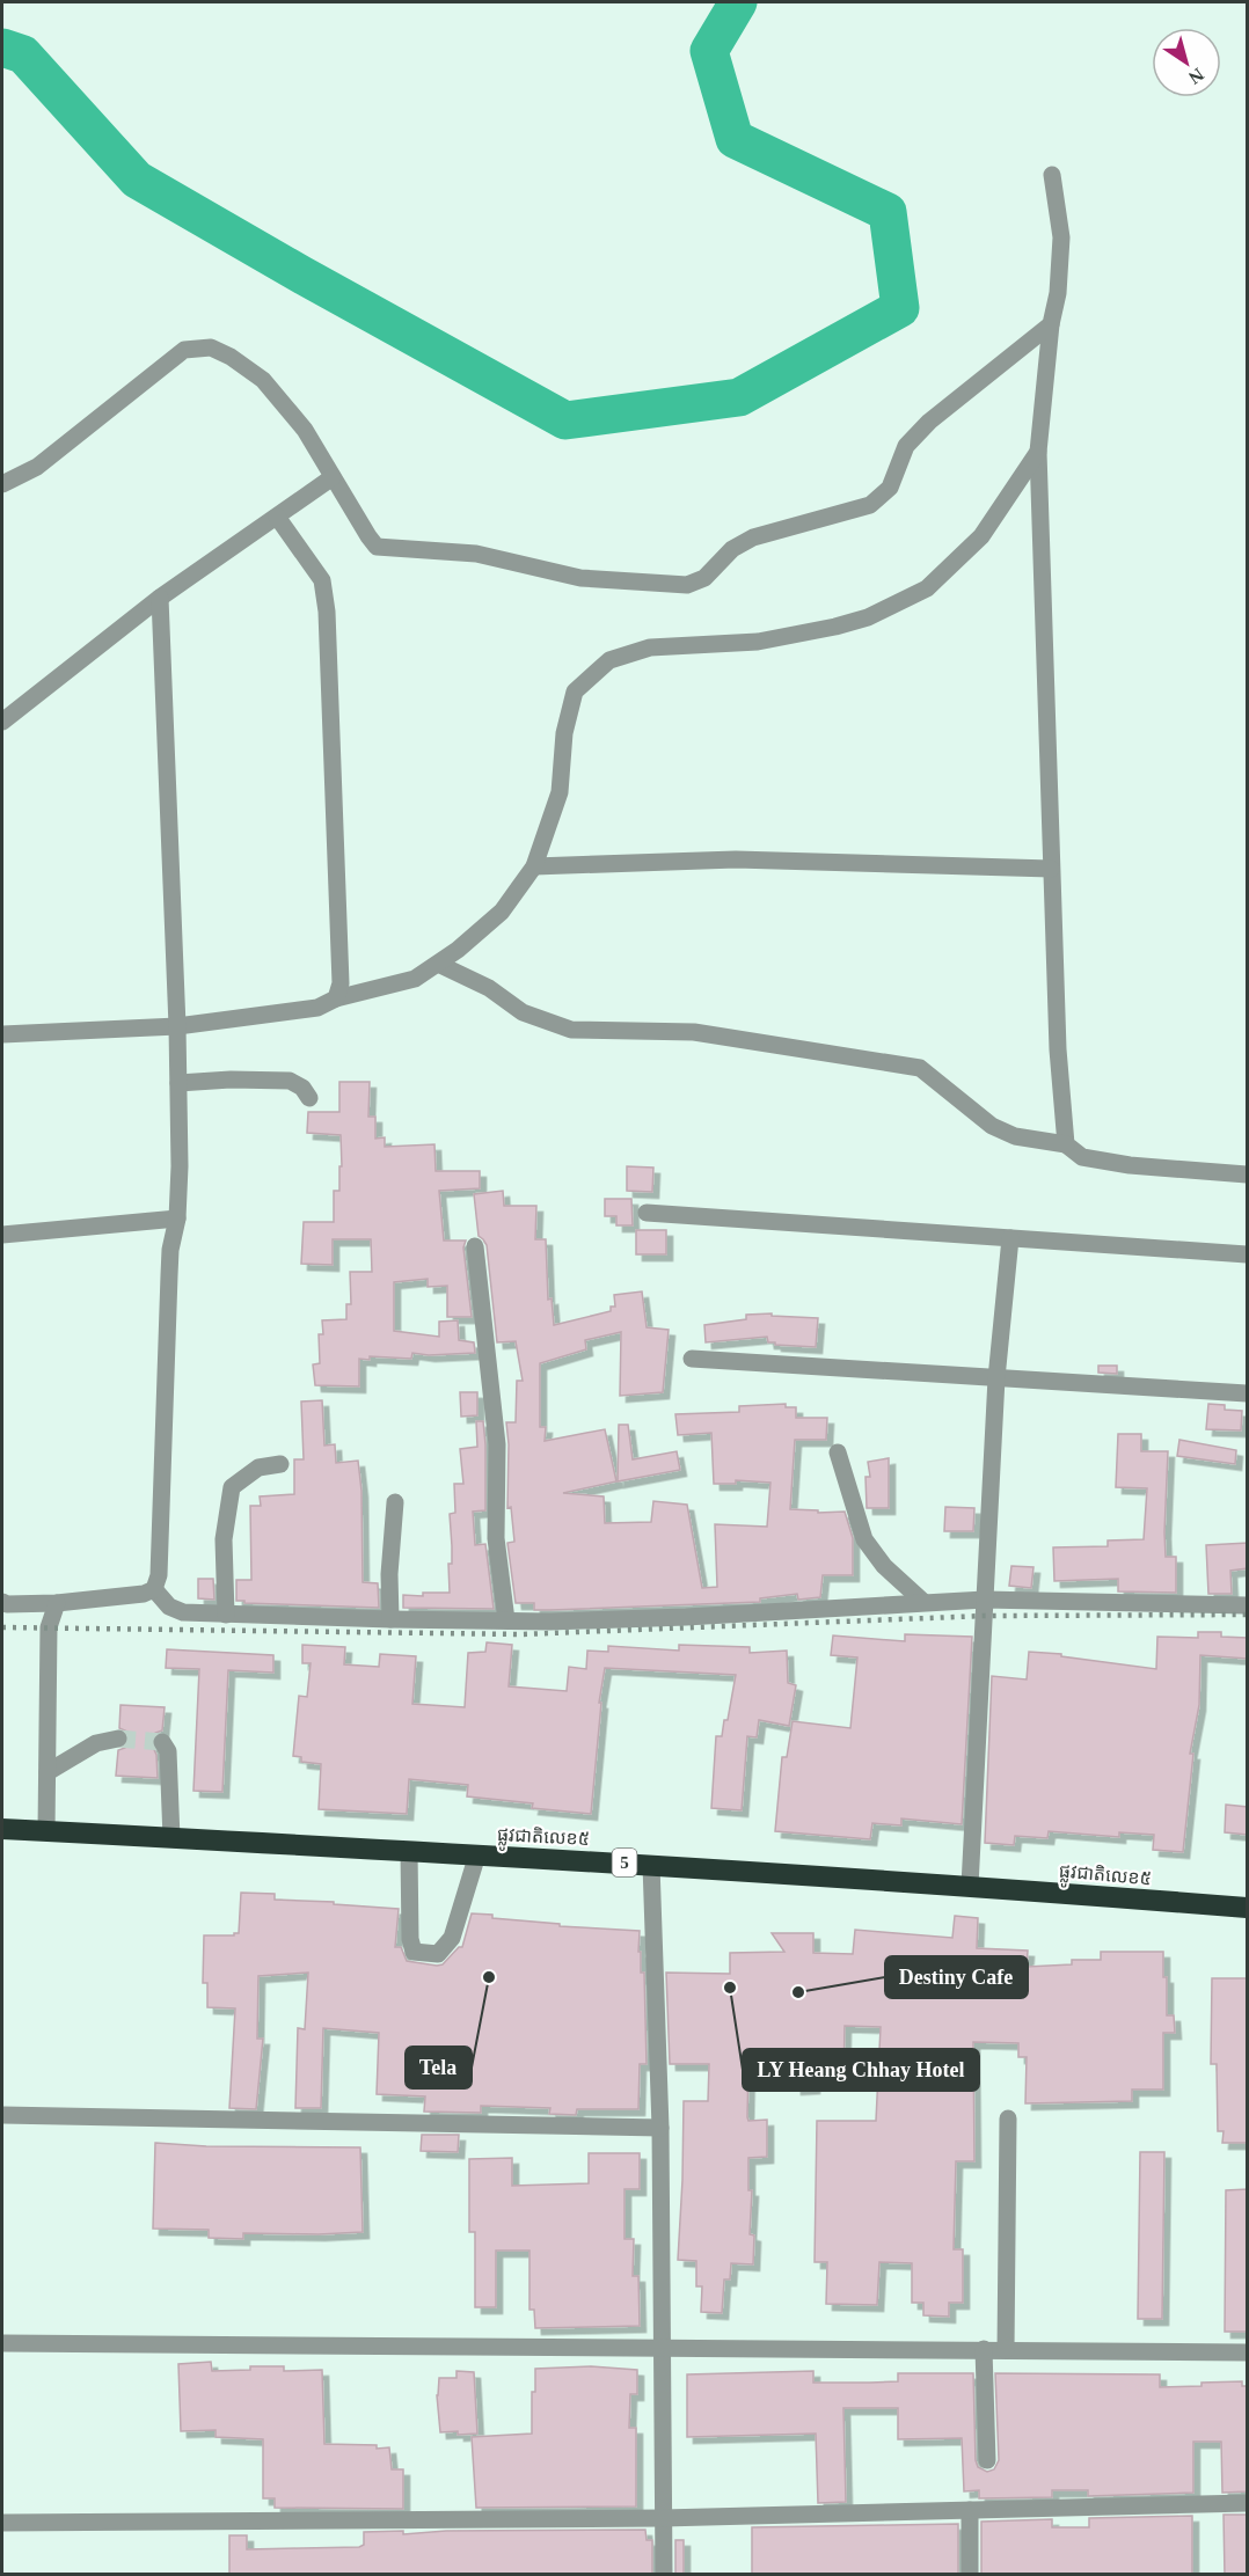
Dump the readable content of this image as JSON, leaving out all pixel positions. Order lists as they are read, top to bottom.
{
  "streets": {
    "highway": ["ផ្លូវជាតិលេខ៥", "5"]
  },
  "places": ["Tela", "LY Heang Chhay Hotel", "Destiny Cafe"],
  "north": "bottom right"
}
